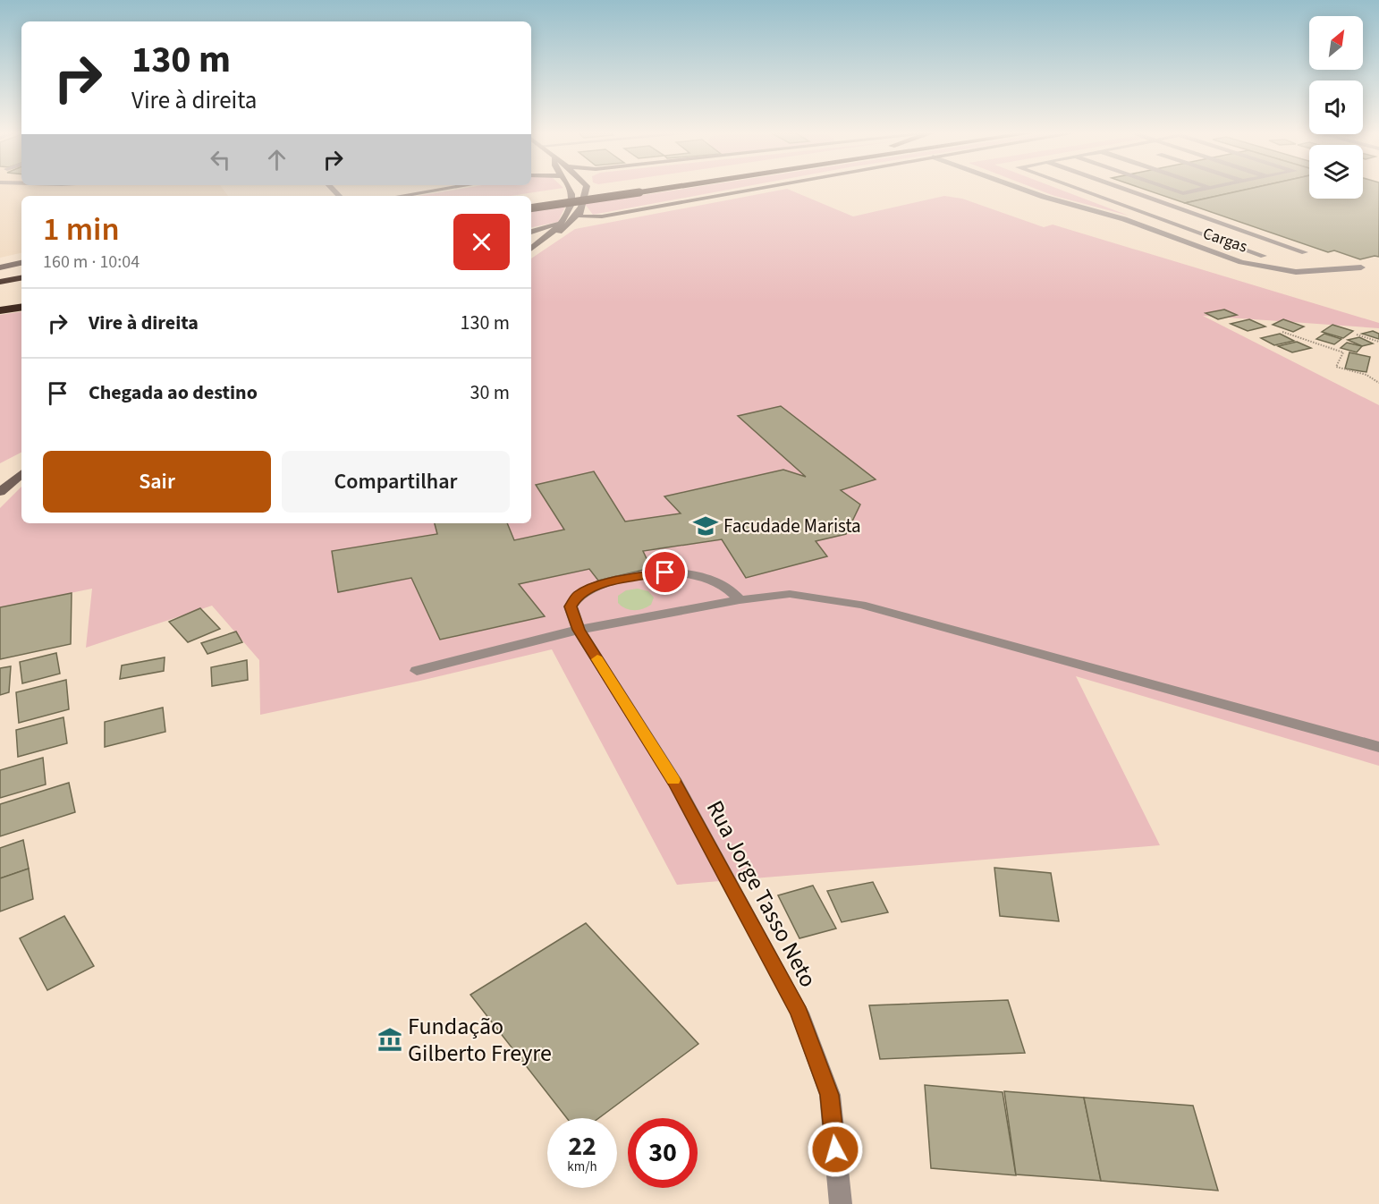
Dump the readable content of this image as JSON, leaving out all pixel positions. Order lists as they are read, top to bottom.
{
  "streets": {
    "street": ["Cargas", "Rua Jorge Tasso Neto"]
  },
  "places": {
    "school or university": ["Facudade Marista"],
    "museum": ["Fundação Gilberto Freyre"]
  },
  "north": "top right",
  "page": {
    "turn": ["130 m", "Vire à direita"],
    "heading": ["1 min", "160 m · 10:04"],
    "list": [
      {
        "name": "Vire à direita",
        "value": "130 m"
      },
      {
        "name": "Chegada ao destino",
        "value": "30 m"
      }
    ],
    "buttons": ["Sair", "Compartilhar"],
    "speed": "22 km/h",
    "limit": "30"
  }
}
